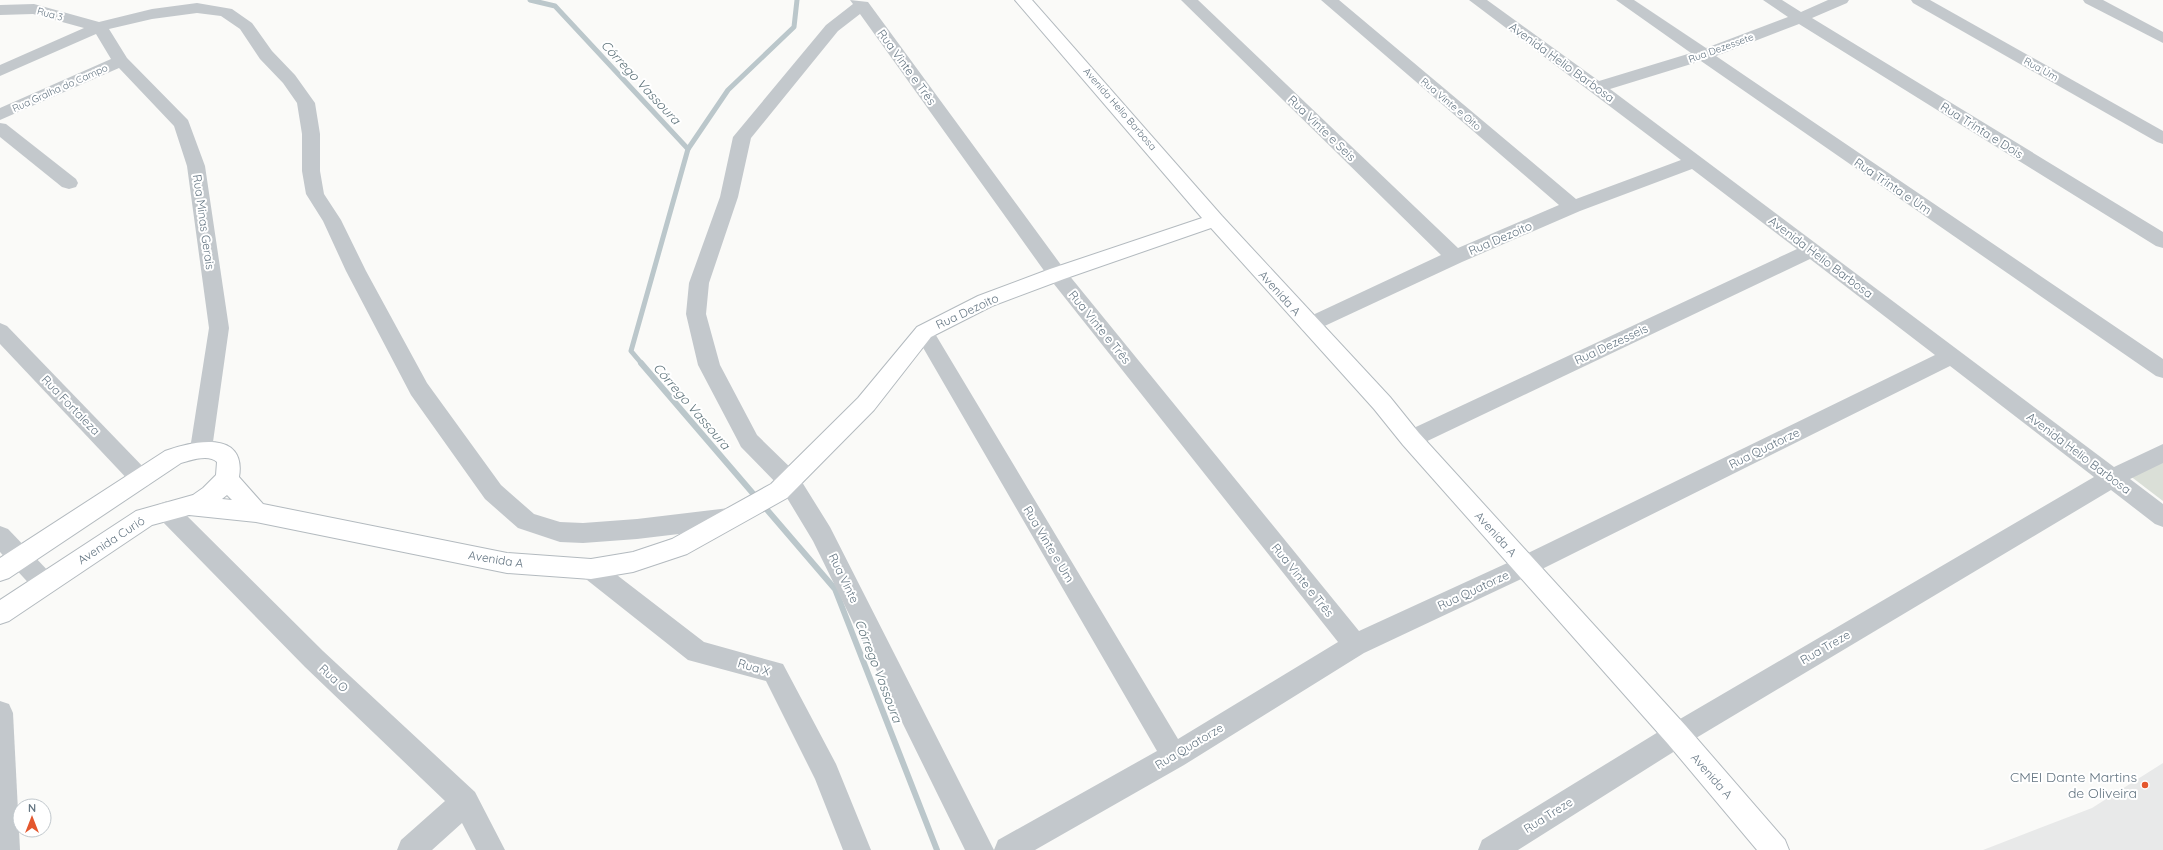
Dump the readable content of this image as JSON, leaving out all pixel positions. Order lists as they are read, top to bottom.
{
  "streets": {
    "main road": [
      "Avenida Helio Barbosa",
      "Rua Dezoito",
      "Avenida A",
      "Avenida Curió"
    ],
    "street": [
      "Rua 3",
      "Rua Dezessete",
      "Rua Vinte e Três",
      "Rua Um",
      "Rua Gralha do Campo",
      "Rua Vinte e Oito",
      "Rua Vinte e Seis",
      "Rua Trinta e Dois",
      "Rua Trinta e Um",
      "Rua Minas Gerais",
      "Rua Dezesseis",
      "Rua Fortaleza",
      "Rua Quatorze",
      "Rua Vinte e Um",
      "Rua Vinte",
      "Rua Treze",
      "Rua X",
      "Rua O"
    ]
  },
  "crossings": [
    ["Rua 3", "Rua Minas Gerais"],
    ["Rua Dezessete", "Avenida Helio Barbosa"],
    ["Rua Dezessete", "Rua Trinta e Dois"],
    ["Rua Dezessete", "Rua Trinta e Um"],
    ["Avenida Helio Barbosa", "Rua Dezoito"],
    ["Avenida Helio Barbosa", "Avenida A"],
    ["Avenida Helio Barbosa", "Rua Dezesseis"],
    ["Avenida Helio Barbosa", "Rua Quatorze"],
    ["Avenida Helio Barbosa", "Rua Treze"],
    ["Rua Vinte e Três", "Rua Dezoito"],
    ["Rua Vinte e Três", "Rua Quatorze"],
    ["Rua Vinte e Três", "Rua Vinte"],
    ["Rua Gralha do Campo", "Rua Minas Gerais"],
    ["Rua Vinte e Oito", "Rua Dezoito"],
    ["Rua Vinte e Seis", "Rua Dezoito"],
    ["Rua Dezoito", "Avenida A"],
    ["Rua Dezoito", "Rua Vinte e Um"],
    ["Rua Dezoito", "Rua Vinte"],
    ["Avenida A", "Rua Dezesseis"],
    ["Avenida A", "Rua Quatorze"],
    ["Avenida A", "Avenida Curió"],
    ["Avenida A", "Rua Treze"],
    ["Avenida A", "Rua X"],
    ["Avenida A", "Rua O"],
    ["Rua Quatorze", "Rua Vinte e Um"],
    ["Avenida Curió", "Rua O"]
  ],
  "water": ["Córrego Vassoura"],
  "places": ["CMEI Dante Martins de Oliveira"],
  "north": "top"
}
